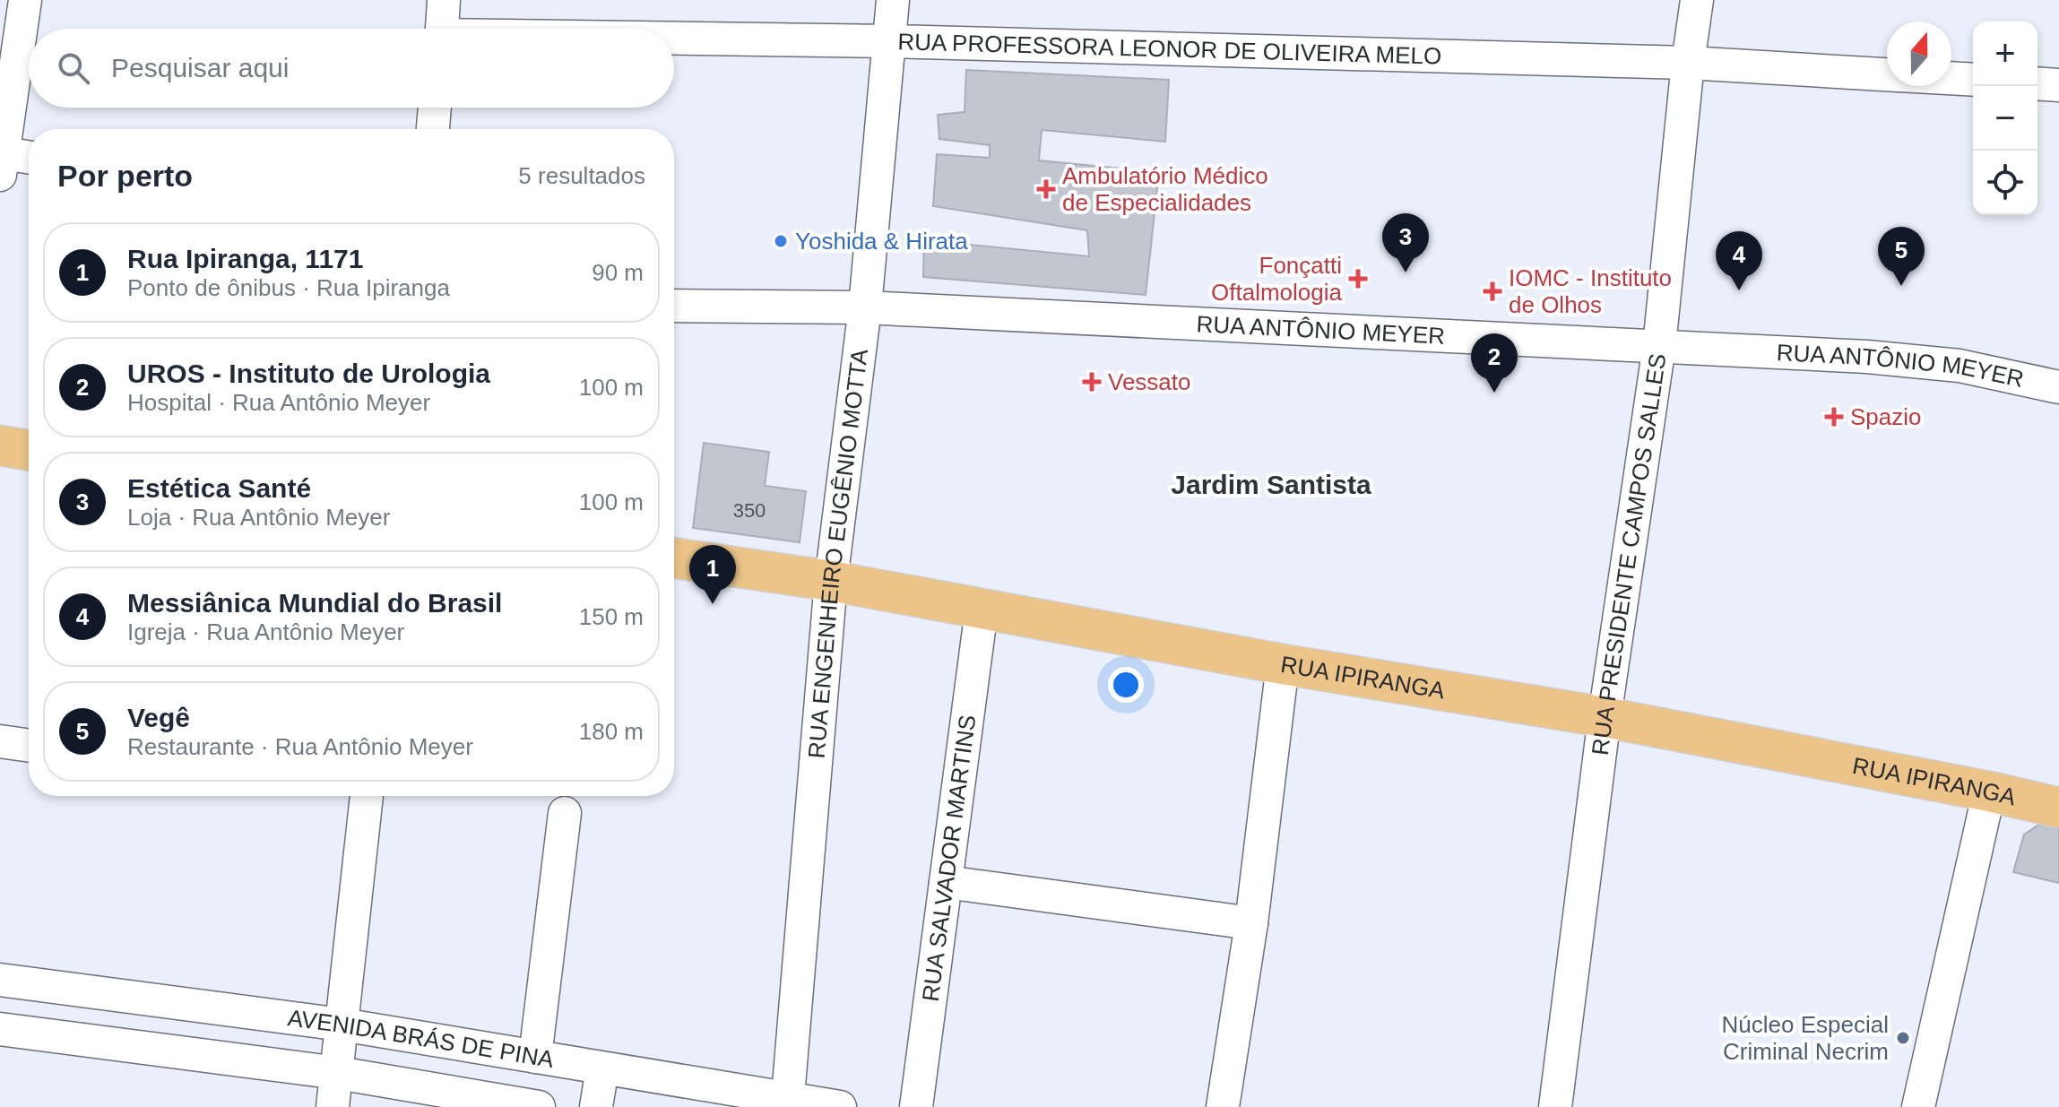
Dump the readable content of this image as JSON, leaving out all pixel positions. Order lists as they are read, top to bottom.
{
  "streets": {
    "main road": ["RUA IPIRANGA"],
    "street": [
      "RUA PROFESSORA LEONOR DE OLIVEIRA MELO",
      "RUA ANTÔNIO MEYER",
      "RUA ENGENHEIRO EUGÊNIO MOTTA",
      "RUA PRESIDENTE CAMPOS SALLES",
      "RUA SALVADOR MARTINS",
      "AVENIDA BRÁS DE PINA"
    ]
  },
  "crossings": [
    ["RUA PROFESSORA LEONOR DE OLIVEIRA MELO", "RUA ENGENHEIRO EUGÊNIO MOTTA"],
    ["RUA PROFESSORA LEONOR DE OLIVEIRA MELO", "RUA PRESIDENTE CAMPOS SALLES"],
    ["RUA ANTÔNIO MEYER", "RUA ENGENHEIRO EUGÊNIO MOTTA"],
    ["RUA ANTÔNIO MEYER", "RUA PRESIDENTE CAMPOS SALLES"],
    ["RUA ENGENHEIRO EUGÊNIO MOTTA", "RUA IPIRANGA"],
    ["RUA ENGENHEIRO EUGÊNIO MOTTA", "AVENIDA BRÁS DE PINA"],
    ["RUA PRESIDENTE CAMPOS SALLES", "RUA IPIRANGA"],
    ["RUA IPIRANGA", "RUA SALVADOR MARTINS"]
  ],
  "districts": ["Jardim Santista"],
  "places": {
    "health": [
      "Ambulatório Médico de Especialidades",
      "Fonçatti Oftalmologia",
      "IOMC - Instituto de Olhos",
      "Vessato",
      "Spazio"
    ],
    "other": ["Yoshida & Hirata", "Núcleo Especial Criminal Necrim"]
  },
  "house_numbers": ["350"],
  "north": "top",
  "page": {
    "map_buttons": ["+", "−"],
    "search": "Pesquisar aqui",
    "heading": ["Por perto", "5 resultados"],
    "pins": [
      "3",
      "5",
      "4",
      "2",
      "1"
    ],
    "list": [
      {
        "mark": "1",
        "name": "Rua Ipiranga, 1171",
        "note": "Ponto de ônibus · Rua Ipiranga",
        "value": "90 m"
      },
      {
        "mark": "2",
        "name": "UROS - Instituto de Urologia",
        "note": "Hospital · Rua Antônio Meyer",
        "value": "100 m"
      },
      {
        "mark": "3",
        "name": "Estética Santé",
        "note": "Loja · Rua Antônio Meyer",
        "value": "100 m"
      },
      {
        "mark": "4",
        "name": "Messiânica Mundial do Brasil",
        "note": "Igreja · Rua Antônio Meyer",
        "value": "150 m"
      },
      {
        "mark": "5",
        "name": "Vegê",
        "note": "Restaurante · Rua Antônio Meyer",
        "value": "180 m"
      }
    ]
  }
}
